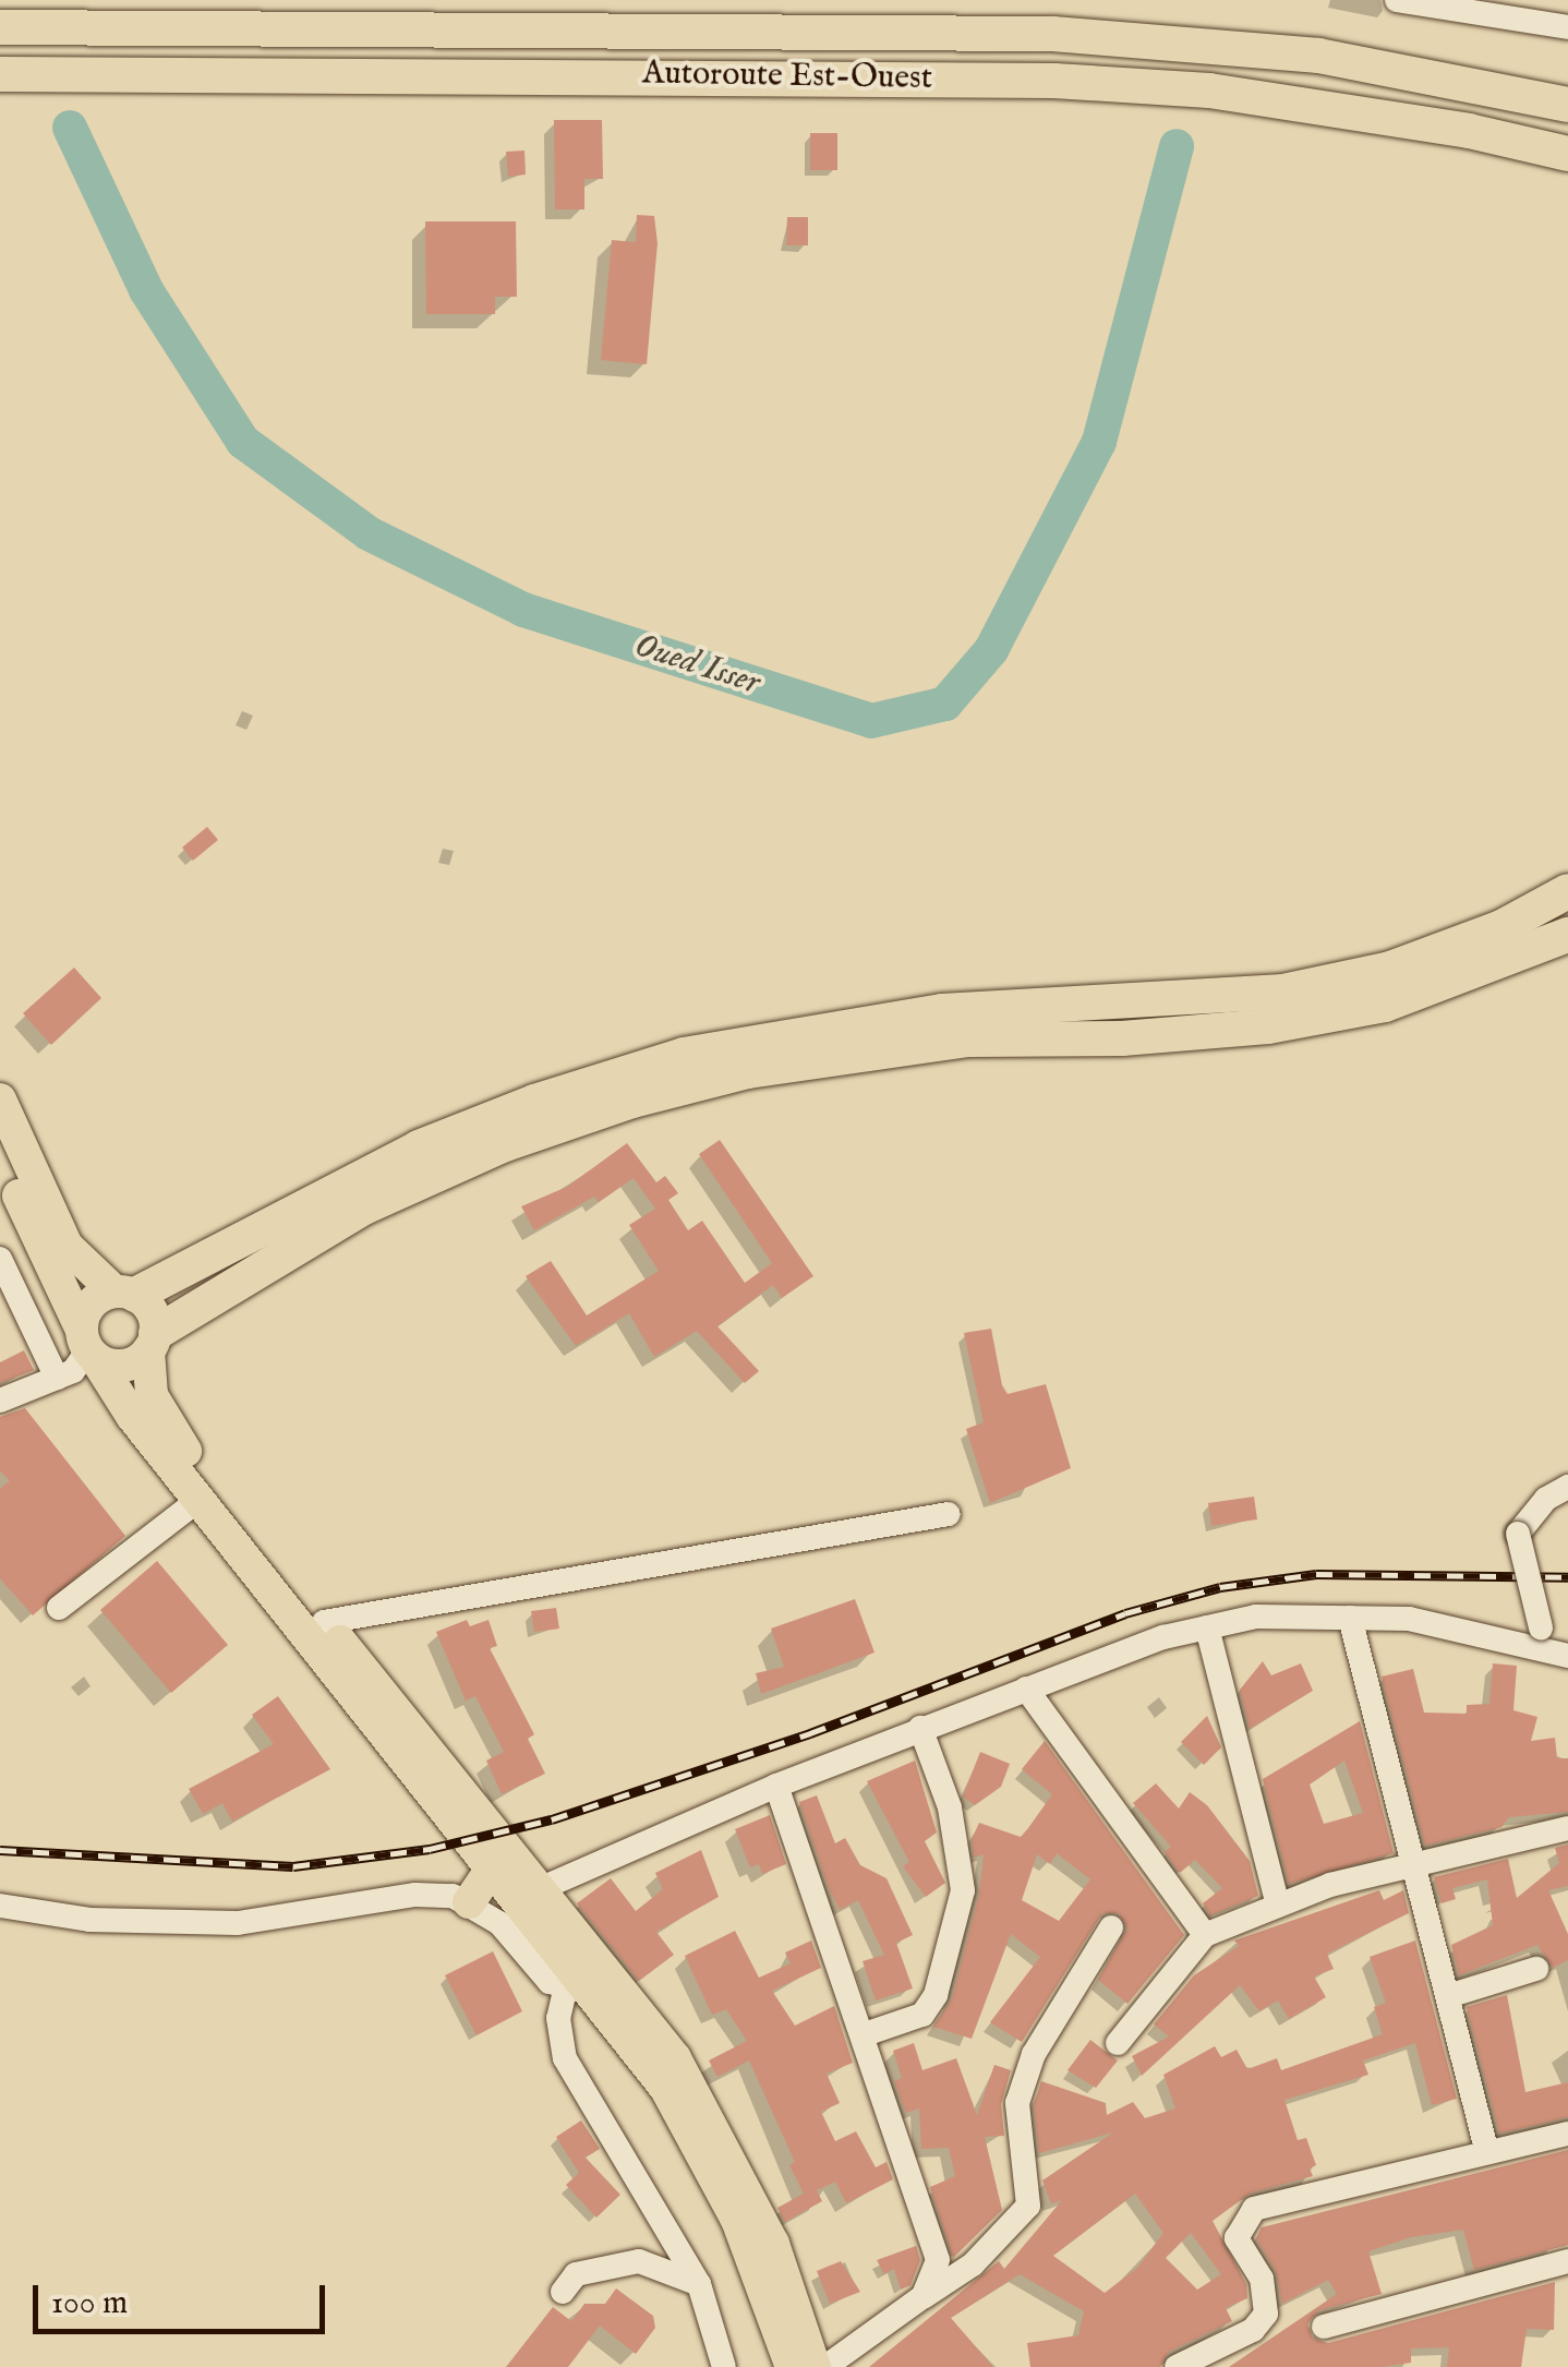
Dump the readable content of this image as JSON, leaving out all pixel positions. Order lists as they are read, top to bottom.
{
  "streets": {
    "highway": ["Autoroute Est-Ouest"]
  },
  "water": ["Oued Isser"],
  "scale_bar": "100 m"
}
